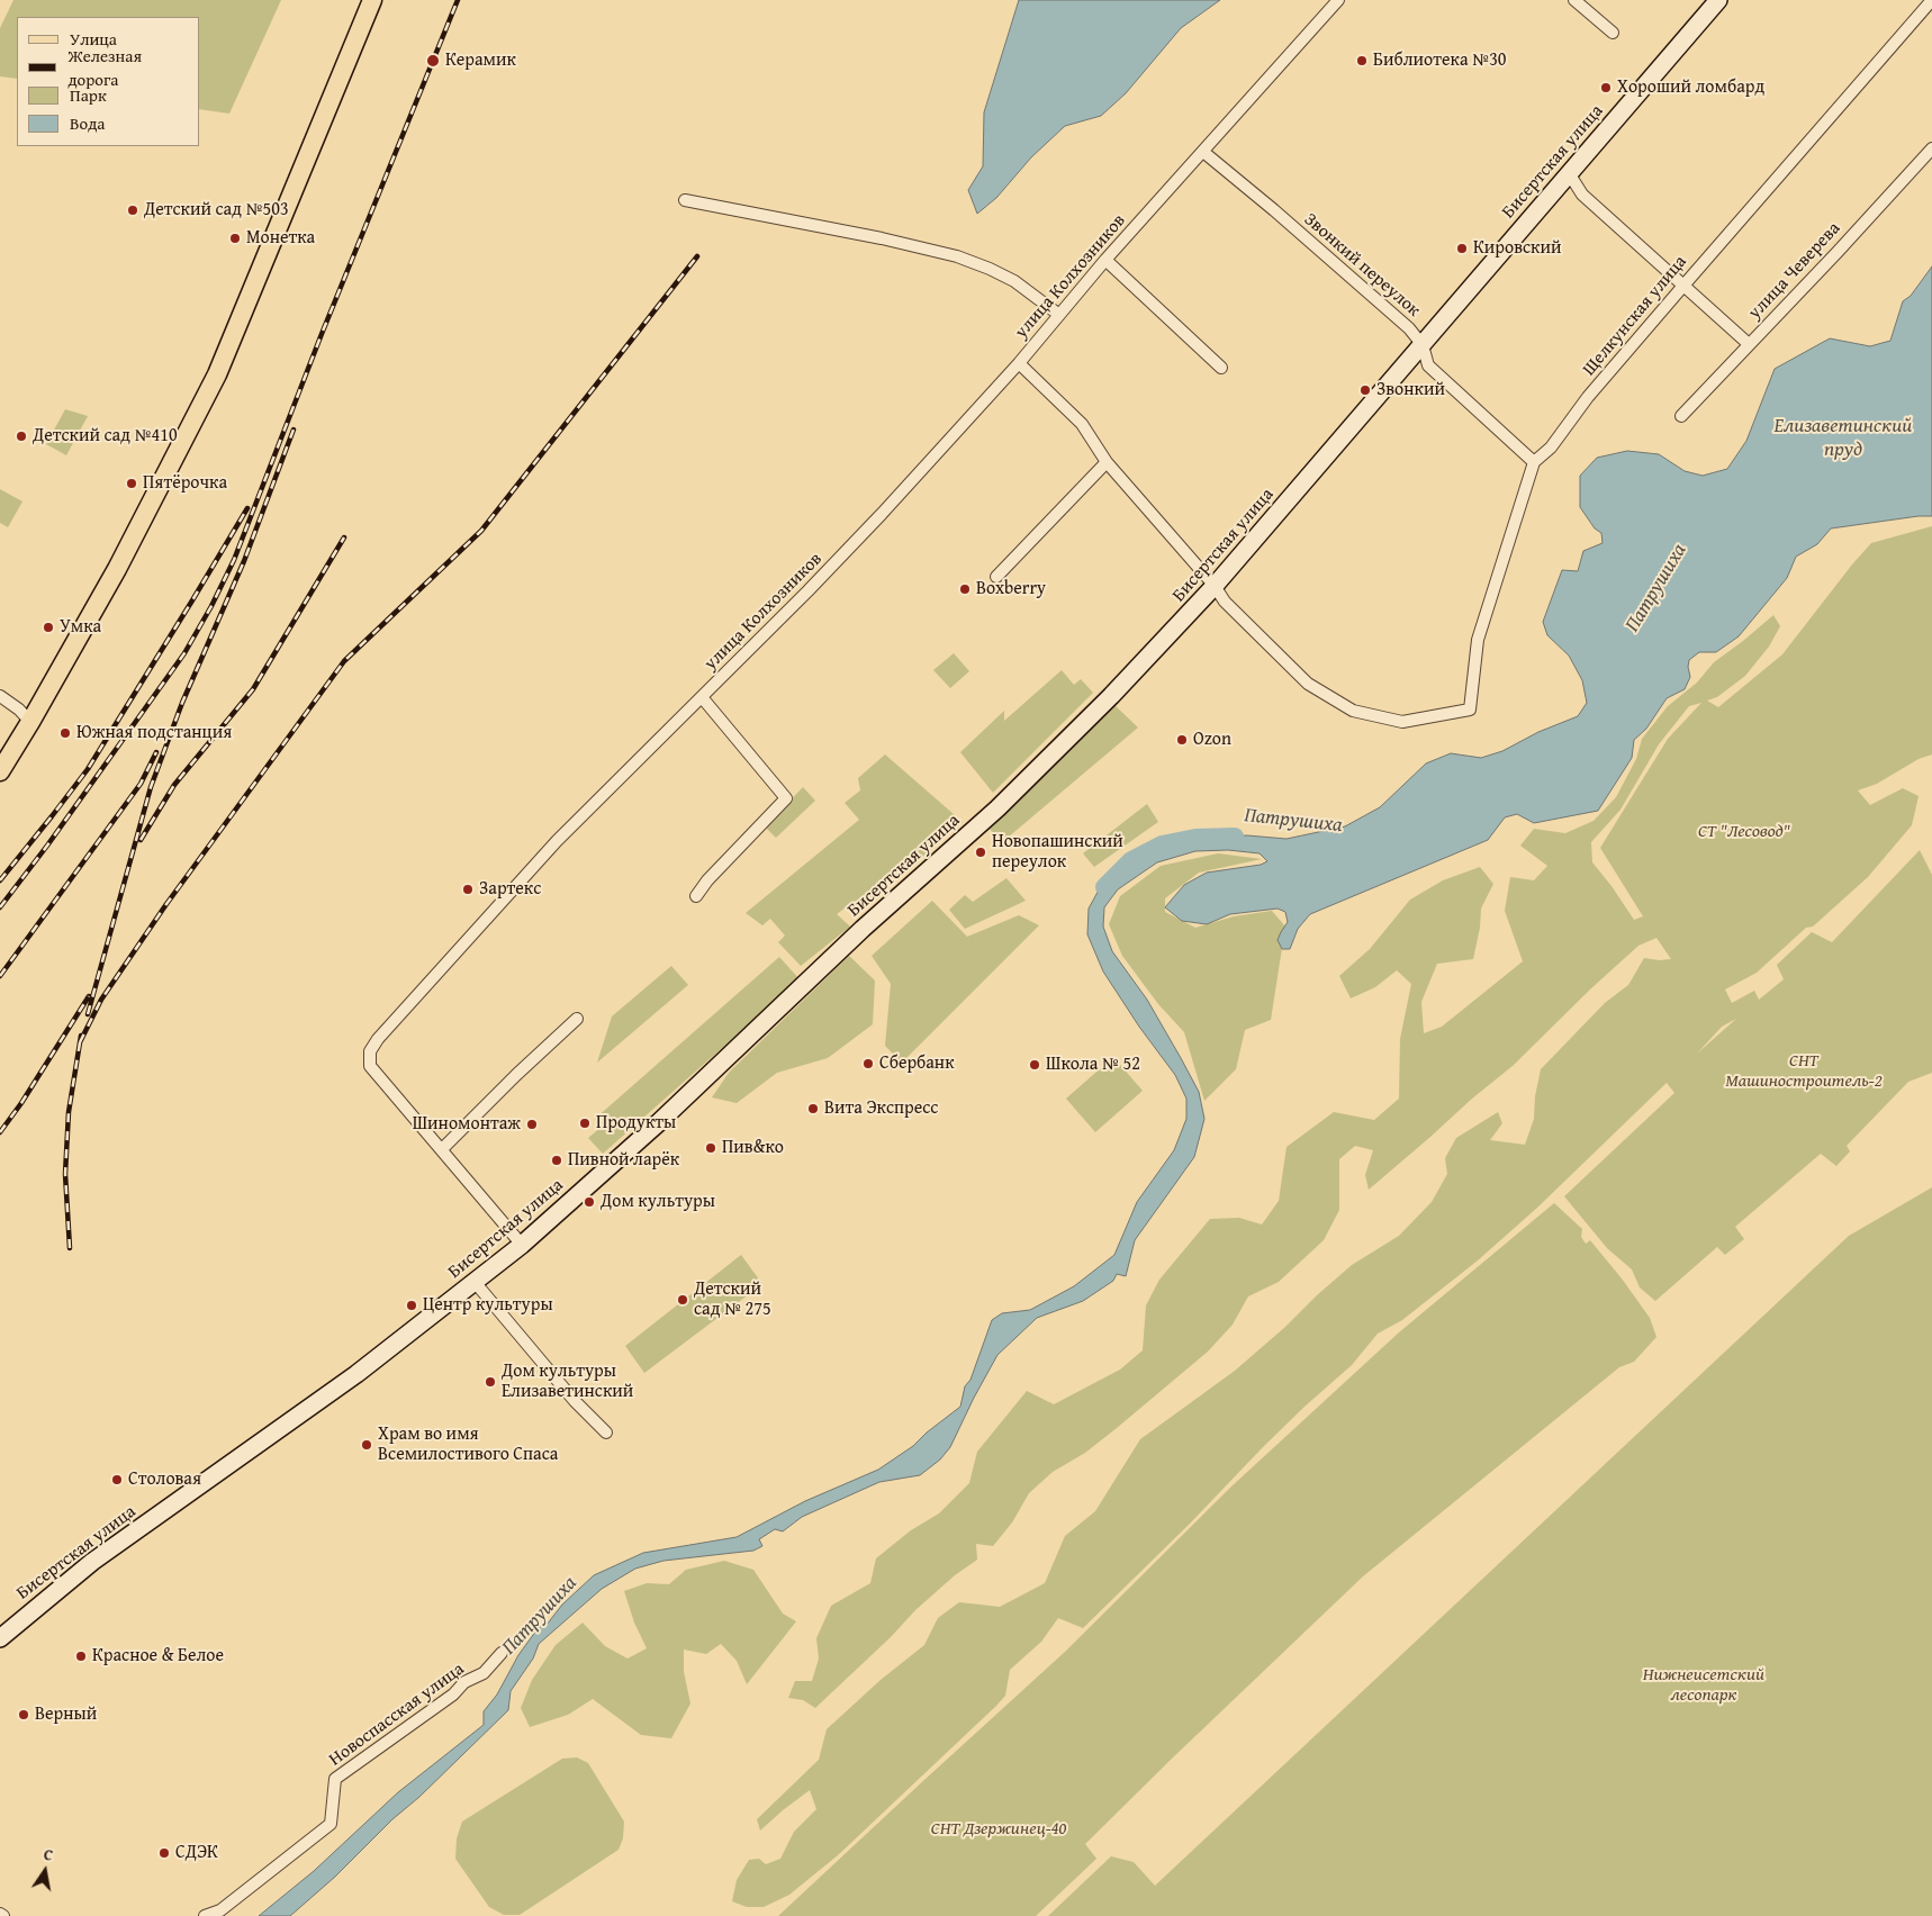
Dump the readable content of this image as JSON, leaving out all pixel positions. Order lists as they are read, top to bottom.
{
  "streets": {
    "main road": ["Бисертская улица"],
    "street": [
      "Звонкий переулок",
      "улица Чеверева",
      "улица Колхозников",
      "Щелкунская улица",
      "Новоспасская улица"
    ]
  },
  "crossings": [
    ["Бисертская улица", "Звонкий переулок"],
    ["Бисертская улица", "улица Колхозников"],
    ["Бисертская улица", "Щелкунская улица"],
    ["Звонкий переулок", "улица Колхозников"],
    ["Звонкий переулок", "Щелкунская улица"]
  ],
  "water": ["Елизаветинский пруд", "Патрушиха"],
  "parks": [
    "СТ \"Лесовод\"",
    "СНТ Машиностроитель-2",
    "Нижнеисетский лесопарк",
    "СНТ Дзержинец-40"
  ],
  "places": [
    "Керамик",
    "Библиотека №30",
    "Хороший ломбард",
    "Детский сад №503",
    "Монетка",
    "Кировский",
    "Звонкий",
    "Детский сад №410",
    "Пятёрочка",
    "Boxberry",
    "Умка",
    "Южная подстанция",
    "Ozon",
    "Новопашинский переулок",
    "Зартекс",
    "Сбербанк",
    "Школа № 52",
    "Вита Экспресс",
    "Продукты",
    "Шиномонтаж",
    "Пив&ко",
    "Пивной ларёк",
    "Дом культуры",
    "Детский сад № 275",
    "Центр культуры",
    "Дом культуры Елизаветинский",
    "Храм во имя Всемилостивого Спаса",
    "Столовая",
    "Красное & Белое",
    "Верный",
    "СДЭК"
  ],
  "legend": [
    "Улица",
    "Железная дорога",
    "Парк",
    "Вода"
  ],
  "north": "top"
}
